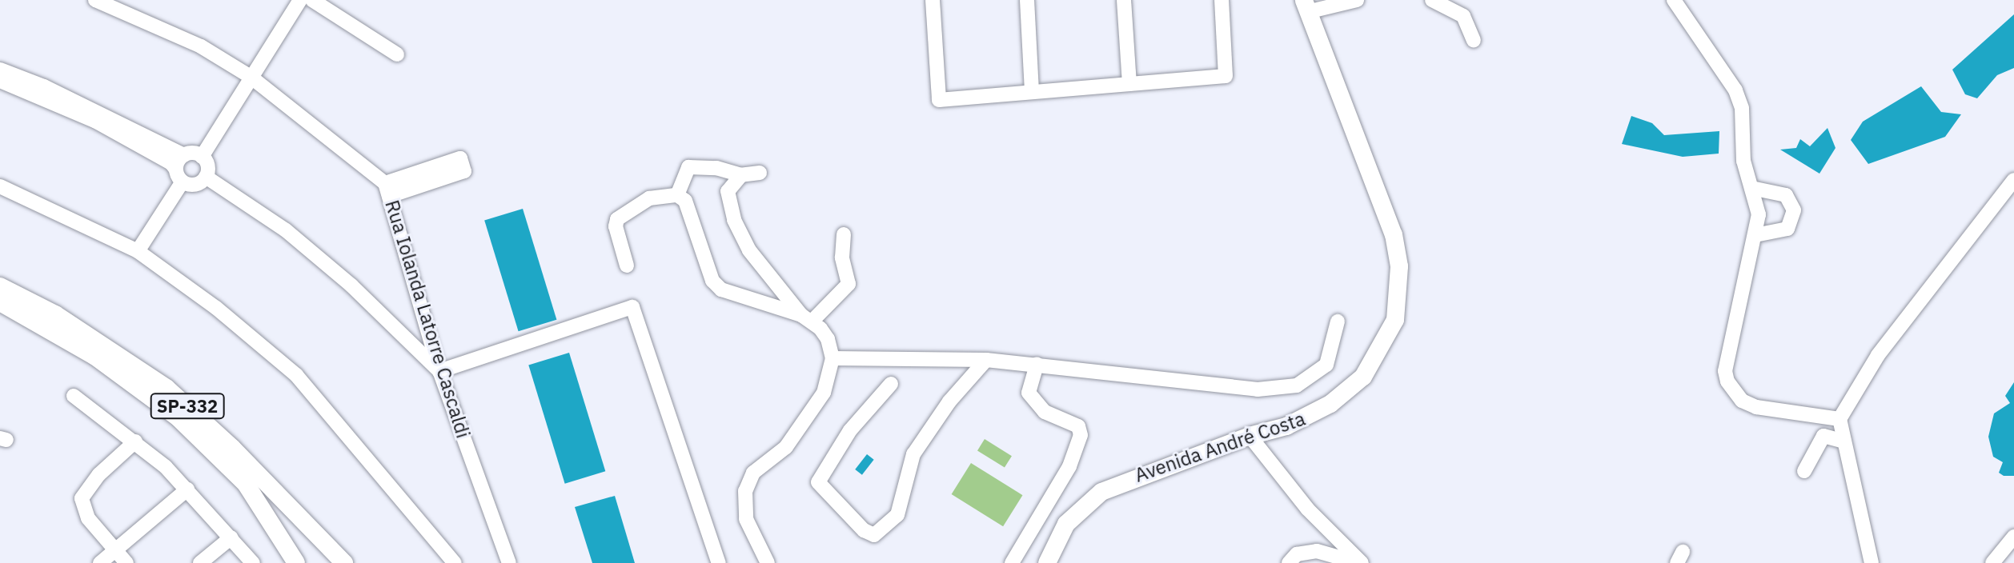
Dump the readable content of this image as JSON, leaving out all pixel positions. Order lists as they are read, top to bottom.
{
  "streets": {
    "main road": ["SP-332", "Avenida André Costa"],
    "street": ["Rua Iolanda Latorre Cascaldi"]
  }
}
